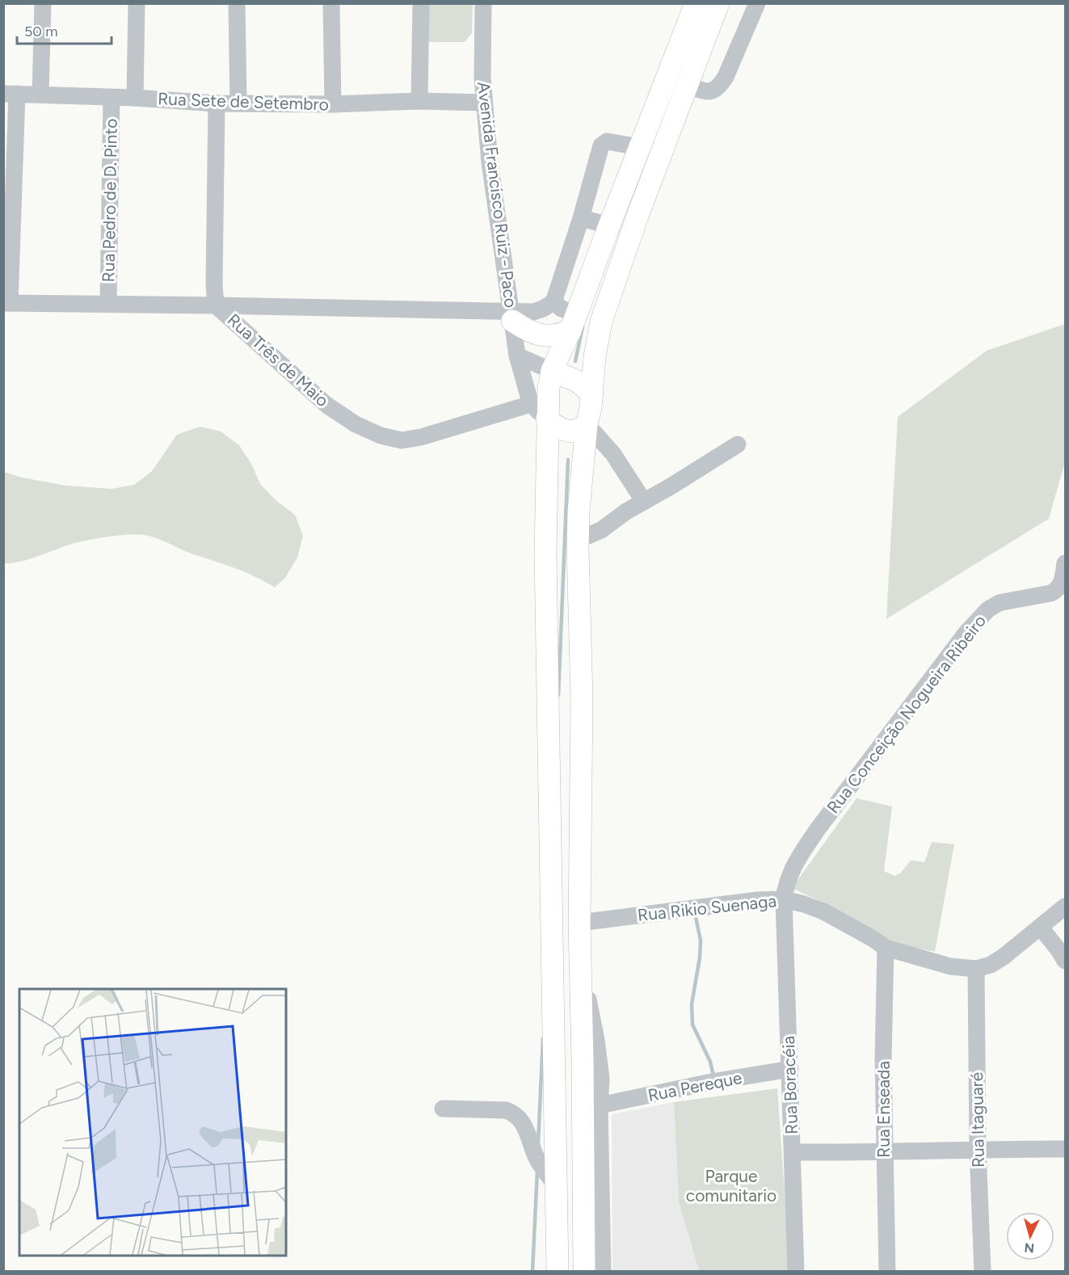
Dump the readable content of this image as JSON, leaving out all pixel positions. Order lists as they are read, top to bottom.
{
  "streets": {
    "street": [
      "Rua Sete de Setembro",
      "Avenida Francisco Ruiz - Paco",
      "Rua Pedro de D. Pinto",
      "Rua Três de Maio",
      "Rua Conceição Nogueira Ribeiro",
      "Rua Rikio Suenaga",
      "Rua Boracéia",
      "Rua Pereque",
      "Rua Enseada",
      "Rua Itaguaré"
    ]
  },
  "crossings": [
    ["Rua Sete de Setembro", "Avenida Francisco Ruiz - Paco"],
    ["Rua Sete de Setembro", "Rua Pedro de D. Pinto"],
    ["Rua Sete de Setembro", "Rua Três de Maio"],
    ["Avenida Francisco Ruiz - Paco", "Rua Três de Maio"],
    ["Rua Conceição Nogueira Ribeiro", "Rua Rikio Suenaga"],
    ["Rua Conceição Nogueira Ribeiro", "Rua Boracéia"],
    ["Rua Rikio Suenaga", "Rua Boracéia"],
    ["Rua Rikio Suenaga", "Rua Enseada"],
    ["Rua Rikio Suenaga", "Rua Itaguaré"],
    ["Rua Boracéia", "Rua Pereque"]
  ],
  "parks": ["Parque comunitario"],
  "scale_bar": "50 m",
  "north": "bottom"
}
